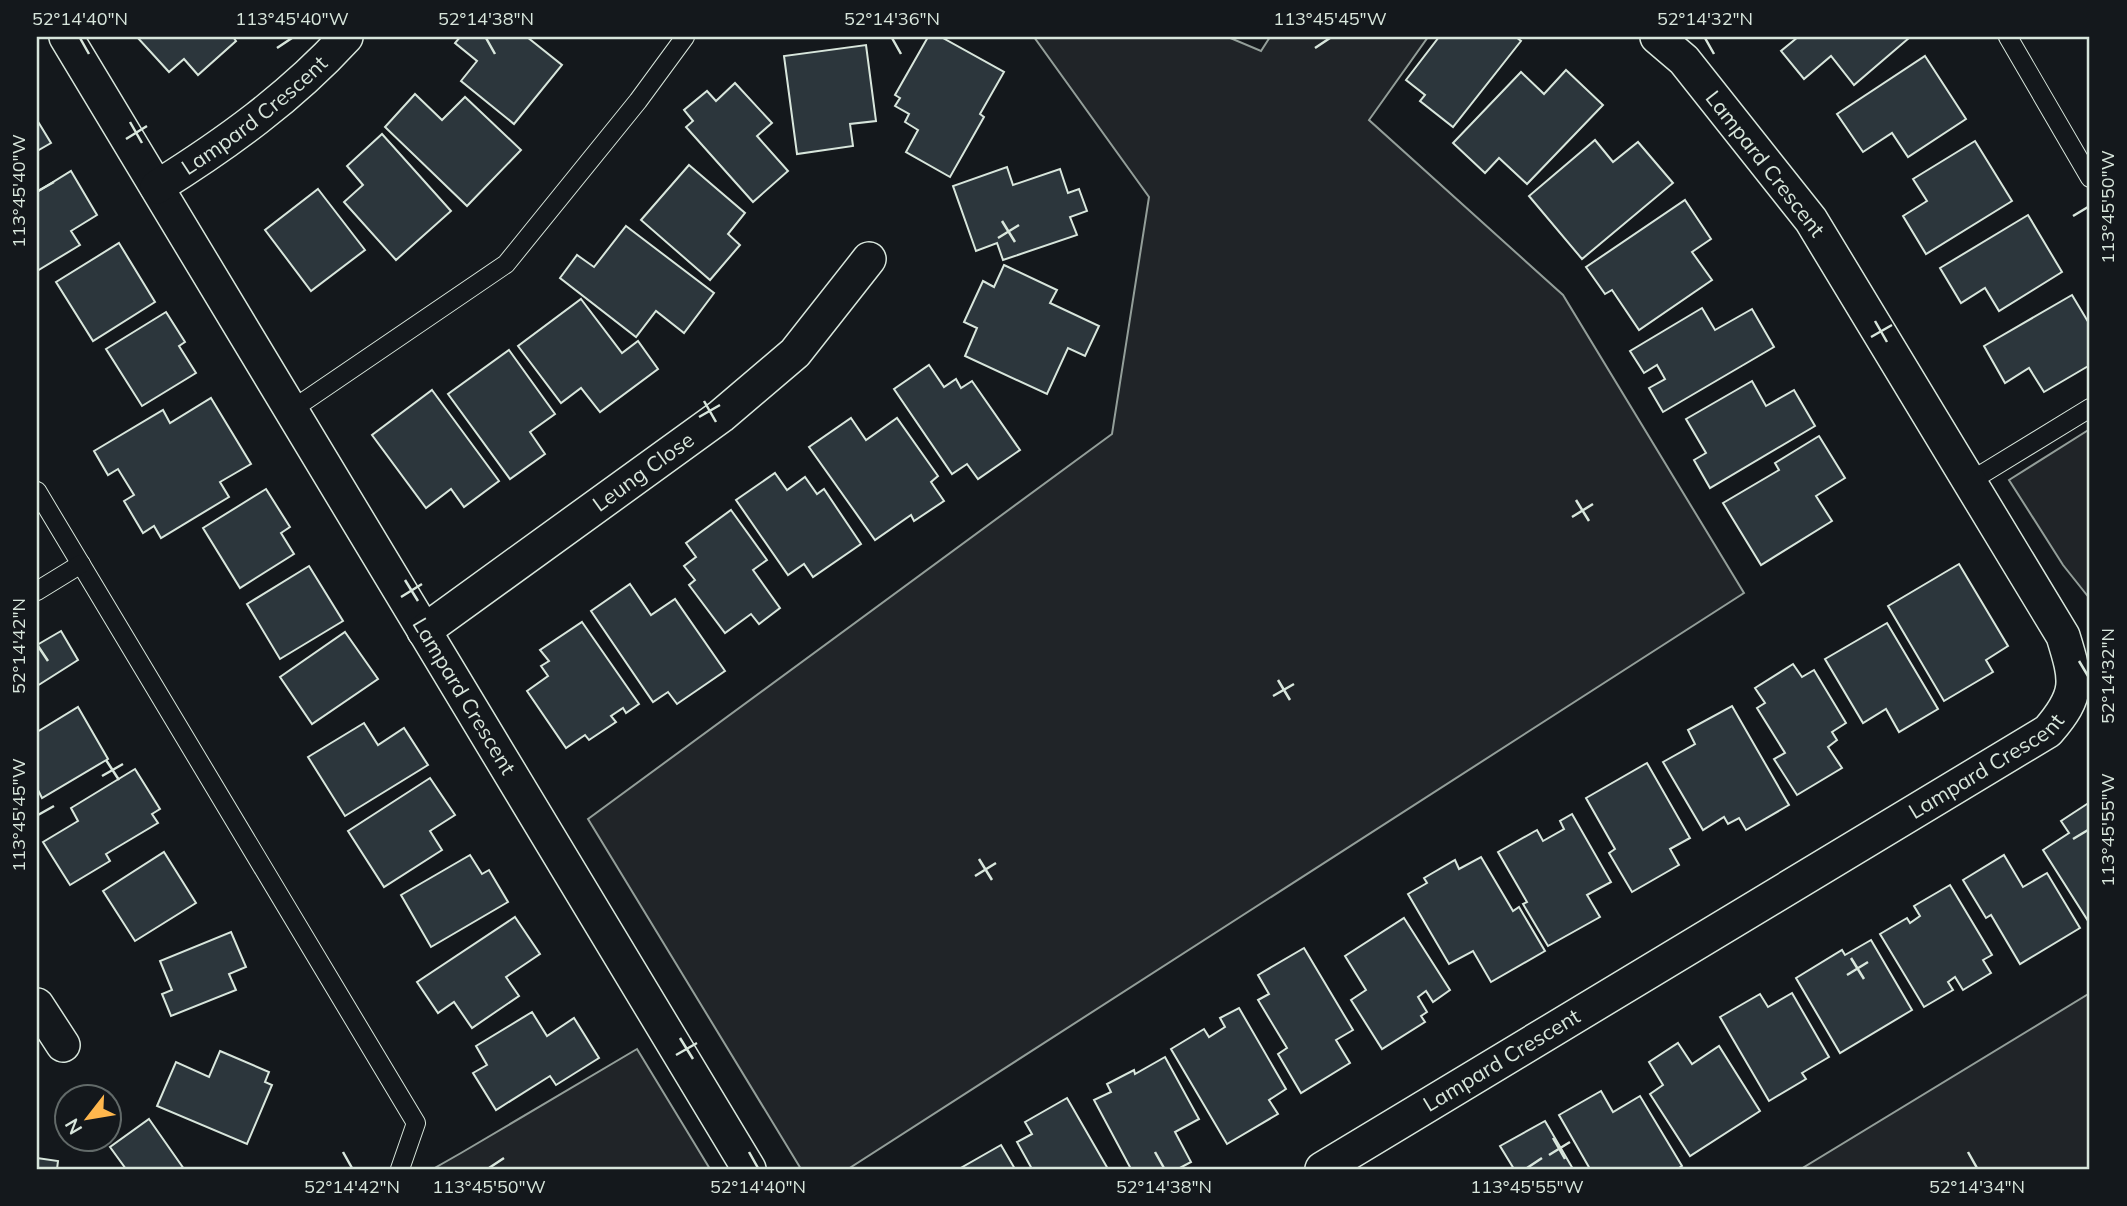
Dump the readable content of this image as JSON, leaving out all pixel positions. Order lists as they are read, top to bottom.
{
  "streets": {
    "street": ["Lampard Crescent", "Leung Close"]
  },
  "crossings": [
    ["Lampard Crescent", "Leung Close"]
  ],
  "north": "bottom left",
  "coordinates": [
    "52°14'40\"N",
    "113°45'40\"W",
    "52°14'38\"N",
    "52°14'36\"N",
    "113°45'45\"W",
    "52°14'32\"N",
    "113°45'50\"W",
    "52°14'42\"N",
    "113°45'55\"W",
    "52°14'34\"N"
  ]
}
